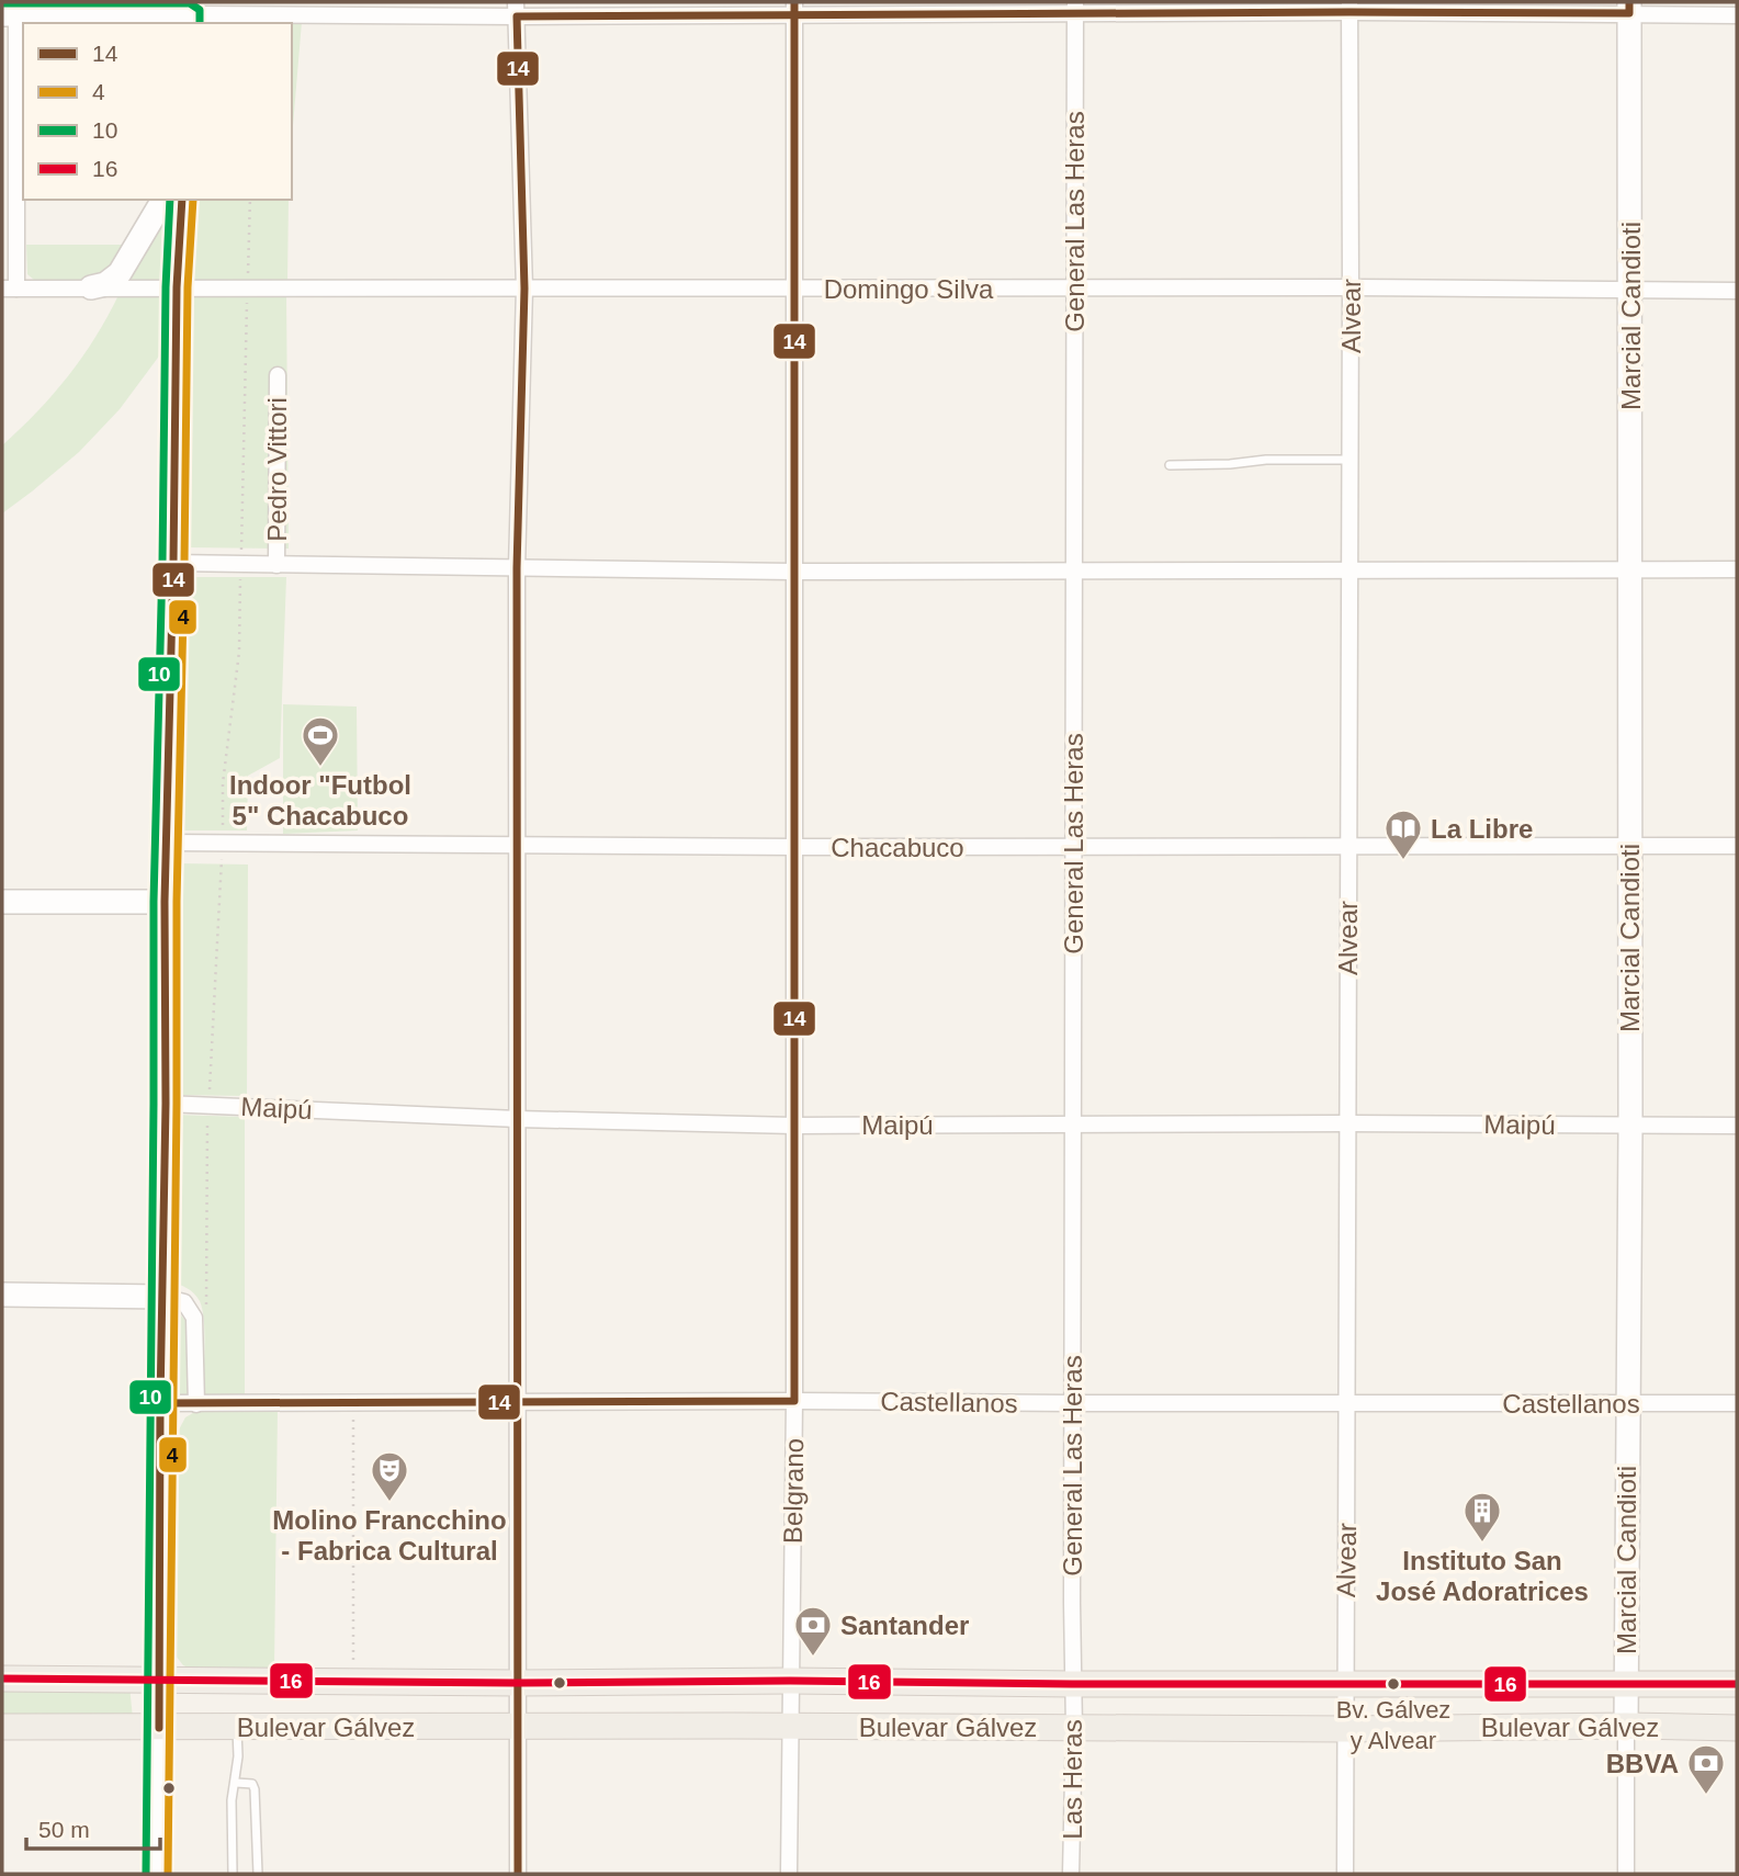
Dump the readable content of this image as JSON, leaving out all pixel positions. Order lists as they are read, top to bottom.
{
  "streets": {
    "main road": ["Bulevar Gálvez"],
    "street": [
      "General Las Heras",
      "Domingo Silva",
      "Alvear",
      "Marcial Candioti",
      "Pedro Vittori",
      "Chacabuco",
      "Maipú",
      "Castellanos",
      "Belgrano",
      "Las Heras"
    ]
  },
  "crossings": [
    ["General Las Heras", "Domingo Silva"],
    ["General Las Heras", "Chacabuco"],
    ["General Las Heras", "Maipú"],
    ["General Las Heras", "Castellanos"],
    ["General Las Heras", "Bulevar Gálvez"],
    ["General Las Heras", "Las Heras"],
    ["Domingo Silva", "Alvear"],
    ["Domingo Silva", "Marcial Candioti"],
    ["Domingo Silva", "Belgrano"],
    ["Alvear", "Chacabuco"],
    ["Alvear", "Maipú"],
    ["Alvear", "Castellanos"],
    ["Alvear", "Bulevar Gálvez"],
    ["Marcial Candioti", "Chacabuco"],
    ["Marcial Candioti", "Maipú"],
    ["Marcial Candioti", "Castellanos"],
    ["Marcial Candioti", "Bulevar Gálvez"],
    ["Chacabuco", "Belgrano"],
    ["Maipú", "Belgrano"],
    ["Castellanos", "Belgrano"],
    ["Belgrano", "Bulevar Gálvez"],
    ["Bulevar Gálvez", "Las Heras"]
  ],
  "places": {
    "sports": ["Indoor \"Futbol 5\" Chacabuco"],
    "library": ["La Libre"],
    "theatre": ["Molino Francchino - Fabrica Cultural"],
    "building": ["Instituto San José Adoratrices"],
    "bank": ["Santander", "BBVA"],
    "other": ["Bv. Gálvez y Alvear"]
  },
  "lines": [
    "transit line 14",
    "transit line 10",
    "transit line 4",
    "transit line 16"
  ],
  "legend": [
    "14",
    "4",
    "10",
    "16"
  ],
  "scale_bar": "50 m"
}
